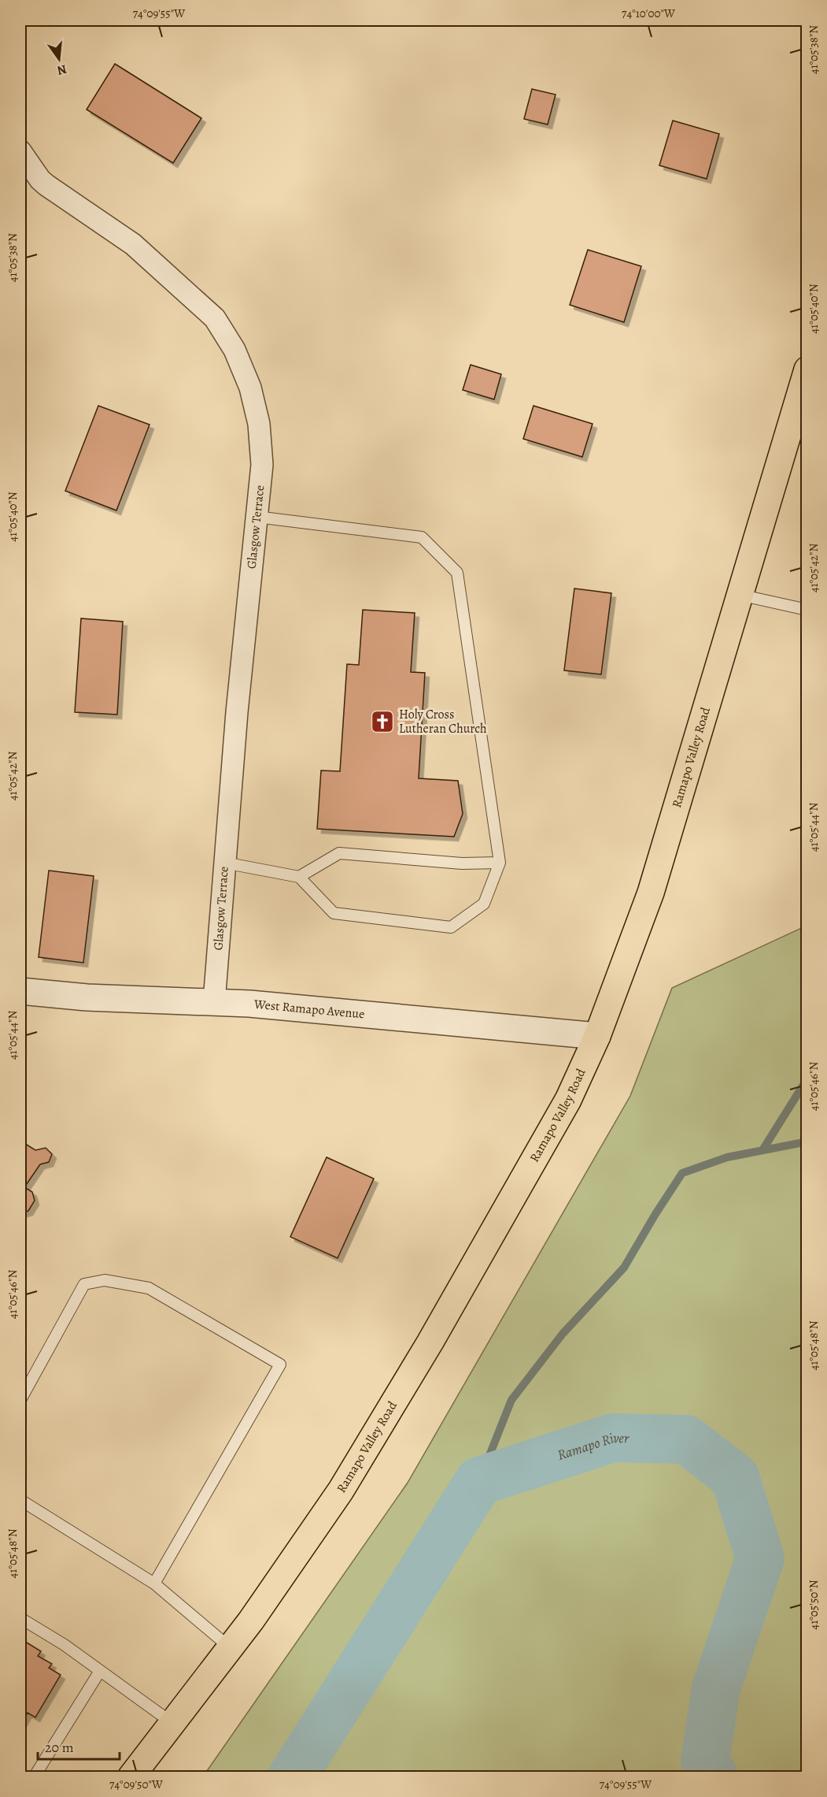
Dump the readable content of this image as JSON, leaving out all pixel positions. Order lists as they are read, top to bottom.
{
  "streets": {
    "main road": ["Ramapo Valley Road"],
    "street": ["Glasgow Terrace", "West Ramapo Avenue"]
  },
  "crossings": [
    ["Glasgow Terrace", "West Ramapo Avenue"],
    ["Ramapo Valley Road", "West Ramapo Avenue"]
  ],
  "water": ["Ramapo River"],
  "places": {
    "church": ["Holy Cross Lutheran Church"]
  },
  "scale_bar": "20 m",
  "north": "bottom",
  "coordinates": [
    "74°09'55\"W",
    "74°10'00\"W",
    "41°05'38\"N",
    "41°05'40\"N",
    "41°05'42\"N",
    "41°05'44\"N",
    "41°05'46\"N",
    "41°05'48\"N",
    "41°05'50\"N",
    "74°09'50\"W"
  ]
}
